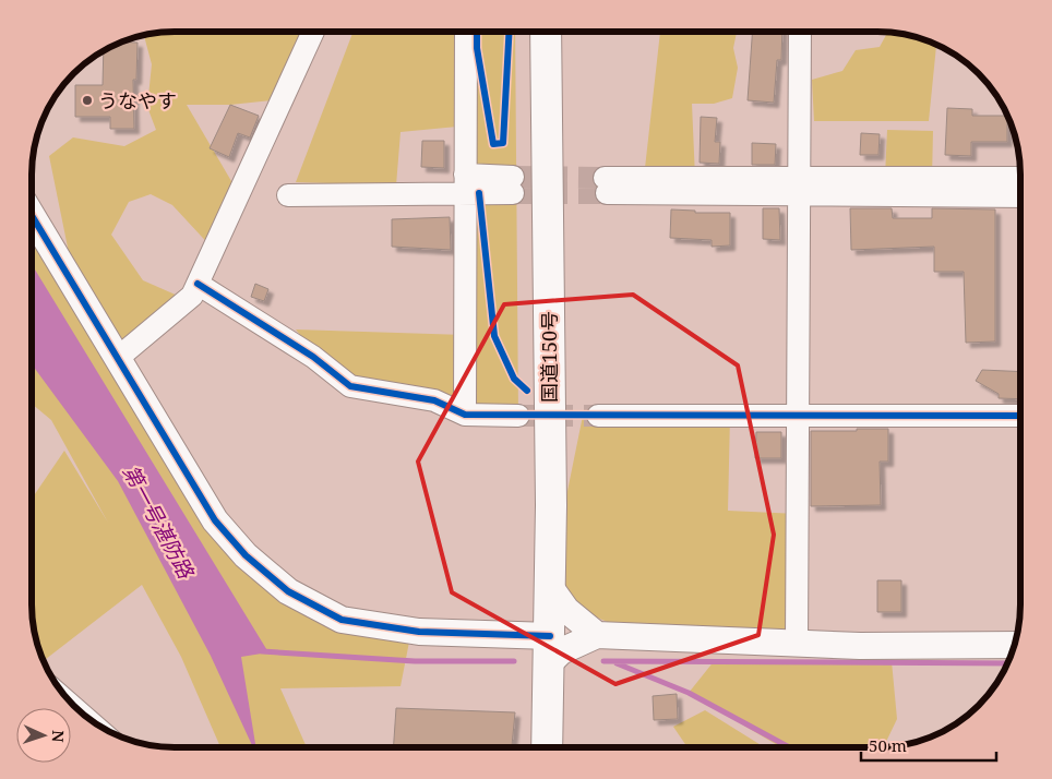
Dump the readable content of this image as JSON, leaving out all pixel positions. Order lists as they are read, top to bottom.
{
  "streets": {
    "highway": ["国道150号"]
  },
  "water": ["第一号湛防路"],
  "places": ["うなやす"],
  "scale_bar": "50 m",
  "north": "right"
}
